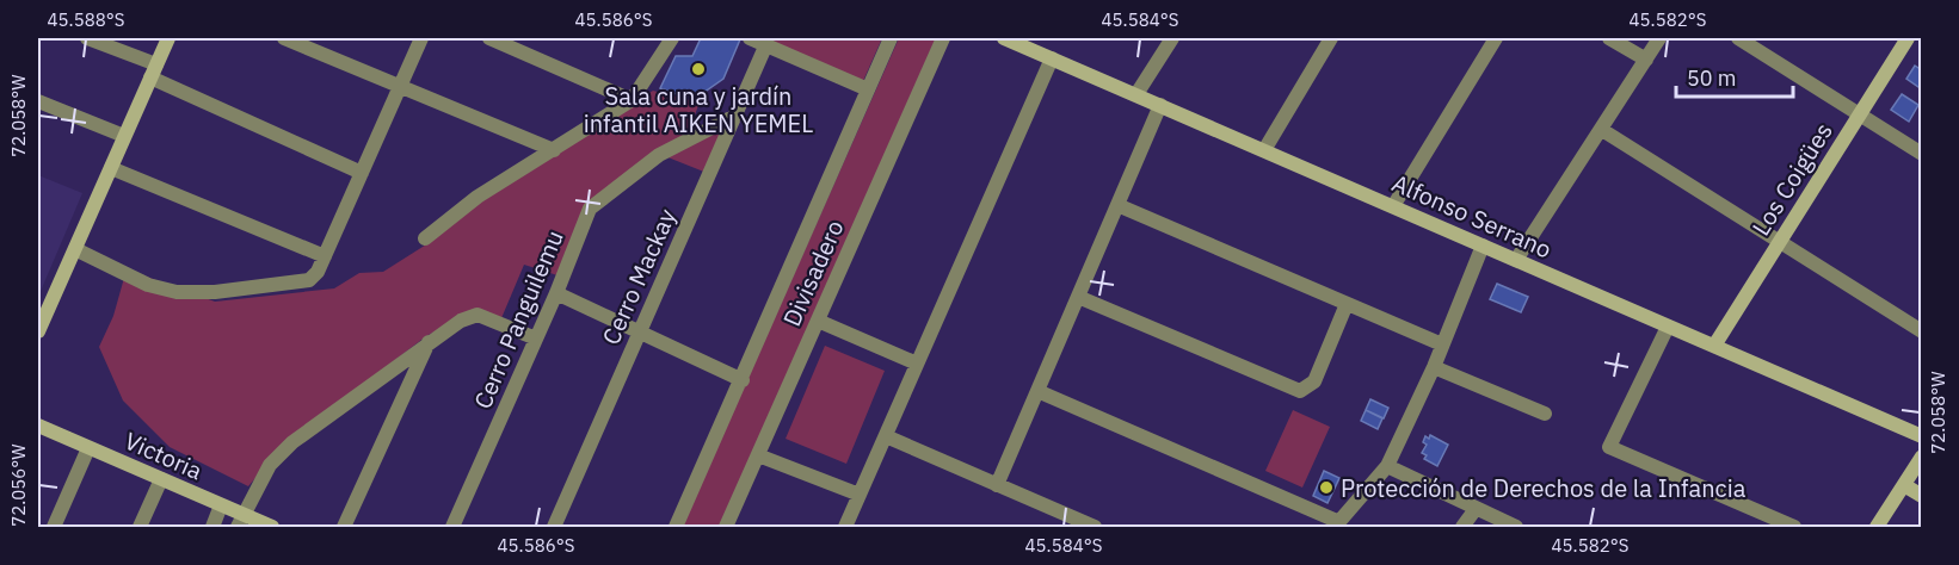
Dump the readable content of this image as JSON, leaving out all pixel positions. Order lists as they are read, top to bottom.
{
  "streets": {
    "street": [
      "Los Coigües",
      "Alfonso Serrano",
      "Divisadero",
      "Cerro Mackay",
      "Cerro Panguilemu",
      "Victoria"
    ]
  },
  "crossings": [
    ["Los Coigües", "Alfonso Serrano"],
    ["Cerro Mackay", "Cerro Panguilemu"]
  ],
  "places": ["Sala cuna y jardín infantil AIKEN YEMEL", "Protección de Derechos de la Infancia"],
  "scale_bar": "50 m",
  "coordinates": [
    "45.588°S",
    "45.586°S",
    "45.584°S",
    "45.582°S",
    "72.058°W",
    "72.056°W"
  ]
}
